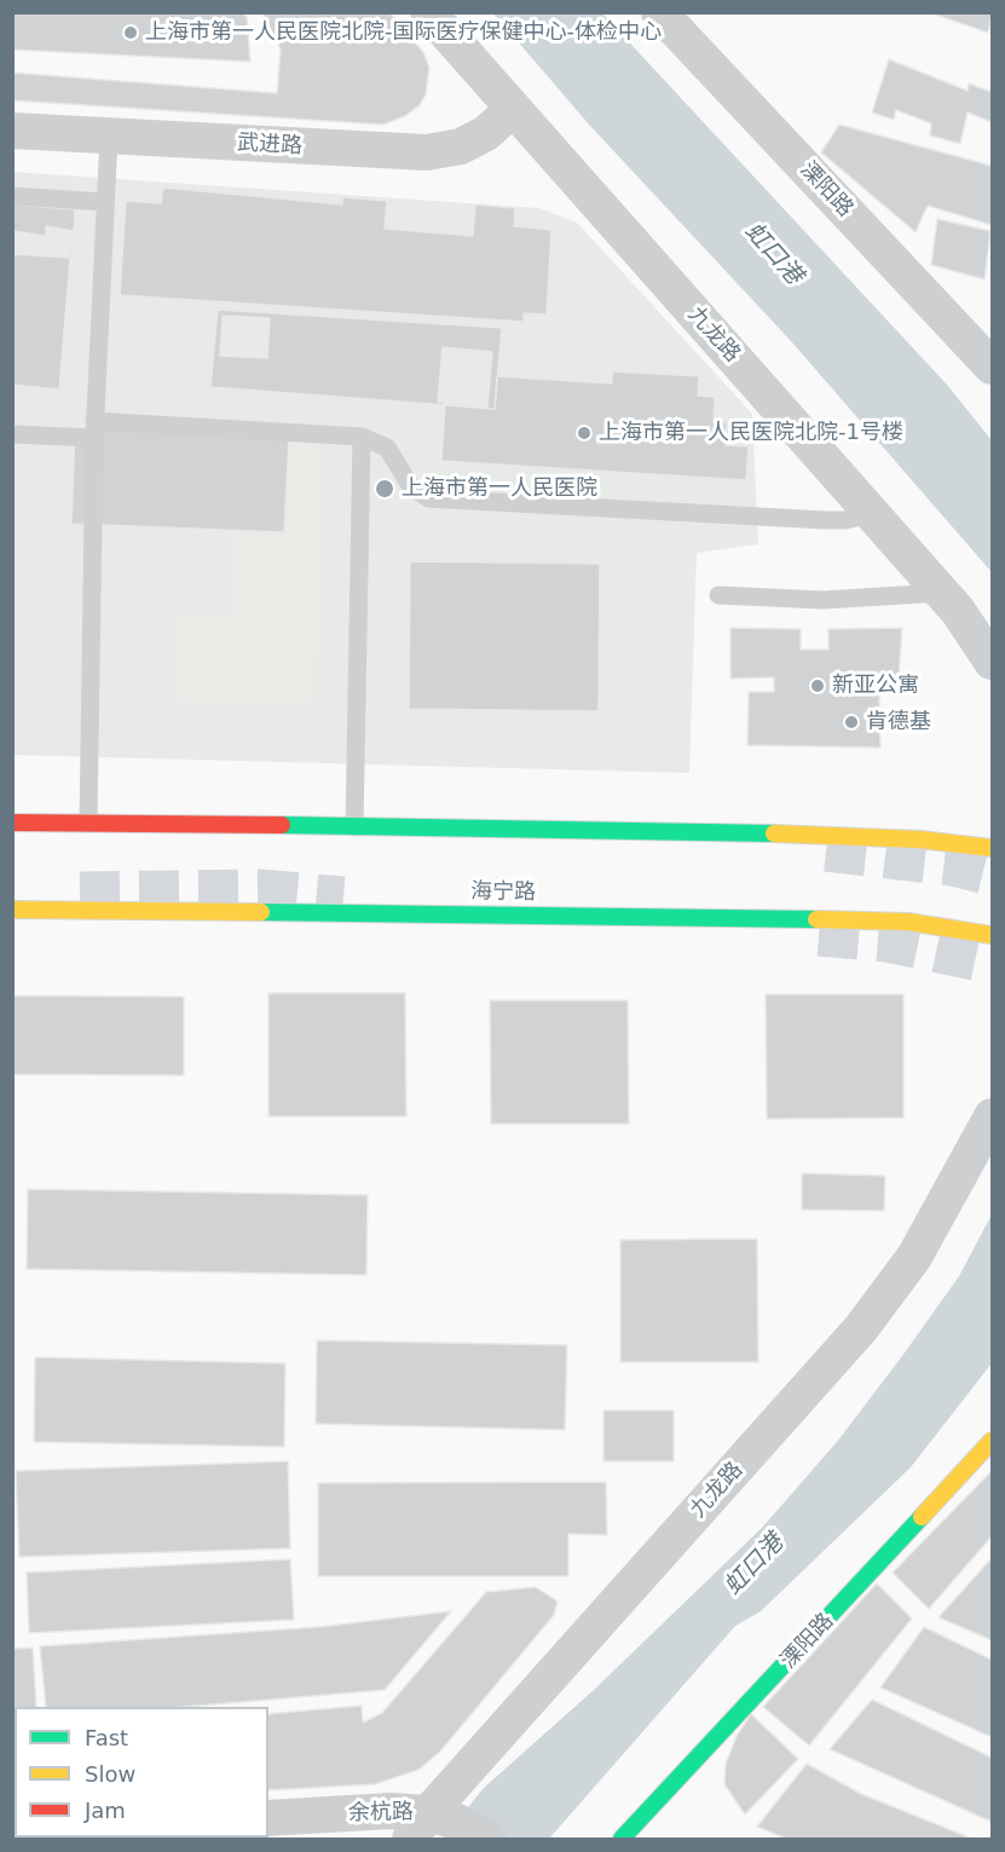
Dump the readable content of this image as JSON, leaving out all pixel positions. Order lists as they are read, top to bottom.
{
  "streets": {
    "main road": ["溧阳路", "海宁路"],
    "street": ["武进路", "九龙路", "余杭路"]
  },
  "crossings": [
    ["武进路", "九龙路"],
    ["九龙路", "余杭路"]
  ],
  "water": ["虹口港"],
  "places": [
    "上海市第一人民医院北院-国际医疗保健中心-体检中心",
    "上海市第一人民医院北院-1号楼",
    "上海市第一人民医院",
    "新亚公寓",
    "肯德基"
  ],
  "legend": ["Fast", "Slow", "Jam"]
}
